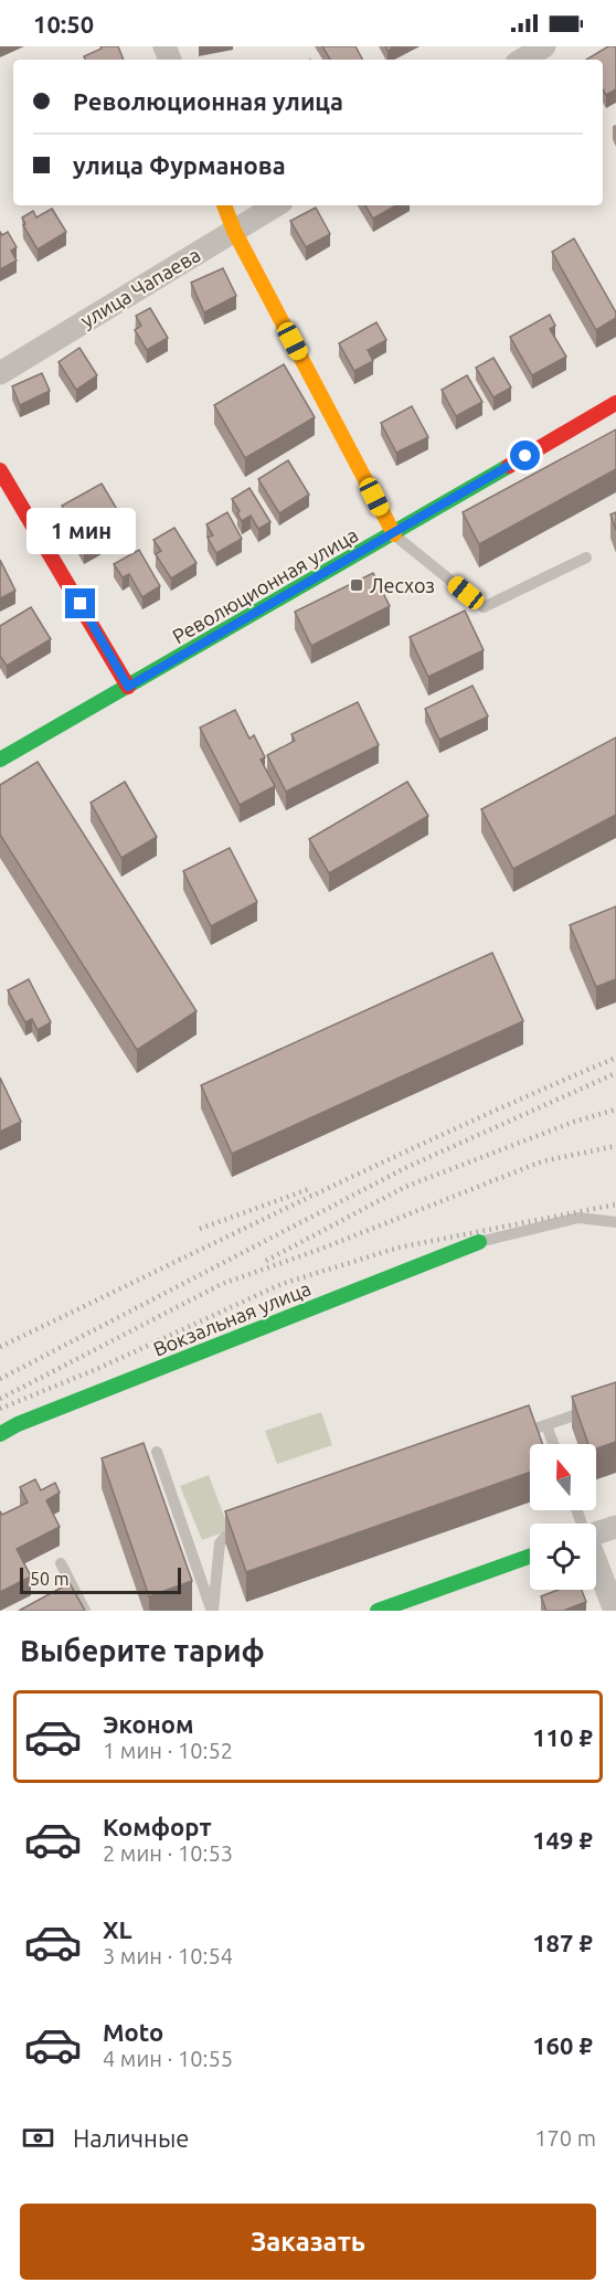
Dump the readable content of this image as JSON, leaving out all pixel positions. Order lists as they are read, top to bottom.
{
  "streets": {
    "street": ["улица Чапаева", "Революционная улица", "Вокзальная улица"]
  },
  "places": {
    "transit": ["Лесхоз"]
  },
  "scale_bar": "50 m",
  "north": "top",
  "page": {
    "status": "10:50",
    "banner": ["Революционная улица", "улица Фурманова"],
    "bubble": "1 мин",
    "scale": "50 m",
    "heading": "Выберите тариф",
    "list": [
      {
        "name": "Эконом",
        "note": "1 мин · 10:52",
        "value": "110 ₽"
      },
      {
        "name": "Комфорт",
        "note": "2 мин · 10:53",
        "value": "149 ₽"
      },
      {
        "name": "XL",
        "note": "3 мин · 10:54",
        "value": "187 ₽"
      },
      {
        "name": "Moto",
        "note": "4 мин · 10:55",
        "value": "160 ₽"
      }
    ],
    "pay": ["Наличные", "170 m"],
    "buttons": "Заказать"
  }
}
